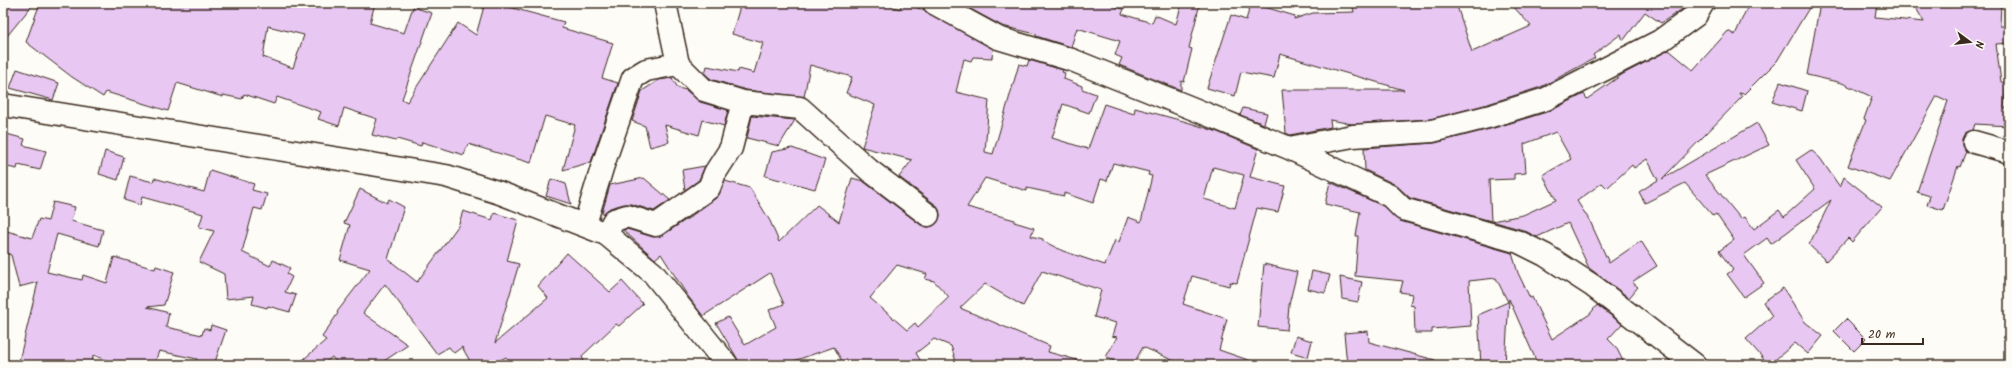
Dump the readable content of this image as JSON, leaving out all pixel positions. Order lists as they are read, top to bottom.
{
  "scale_bar": "20 m",
  "north": "right"
}
